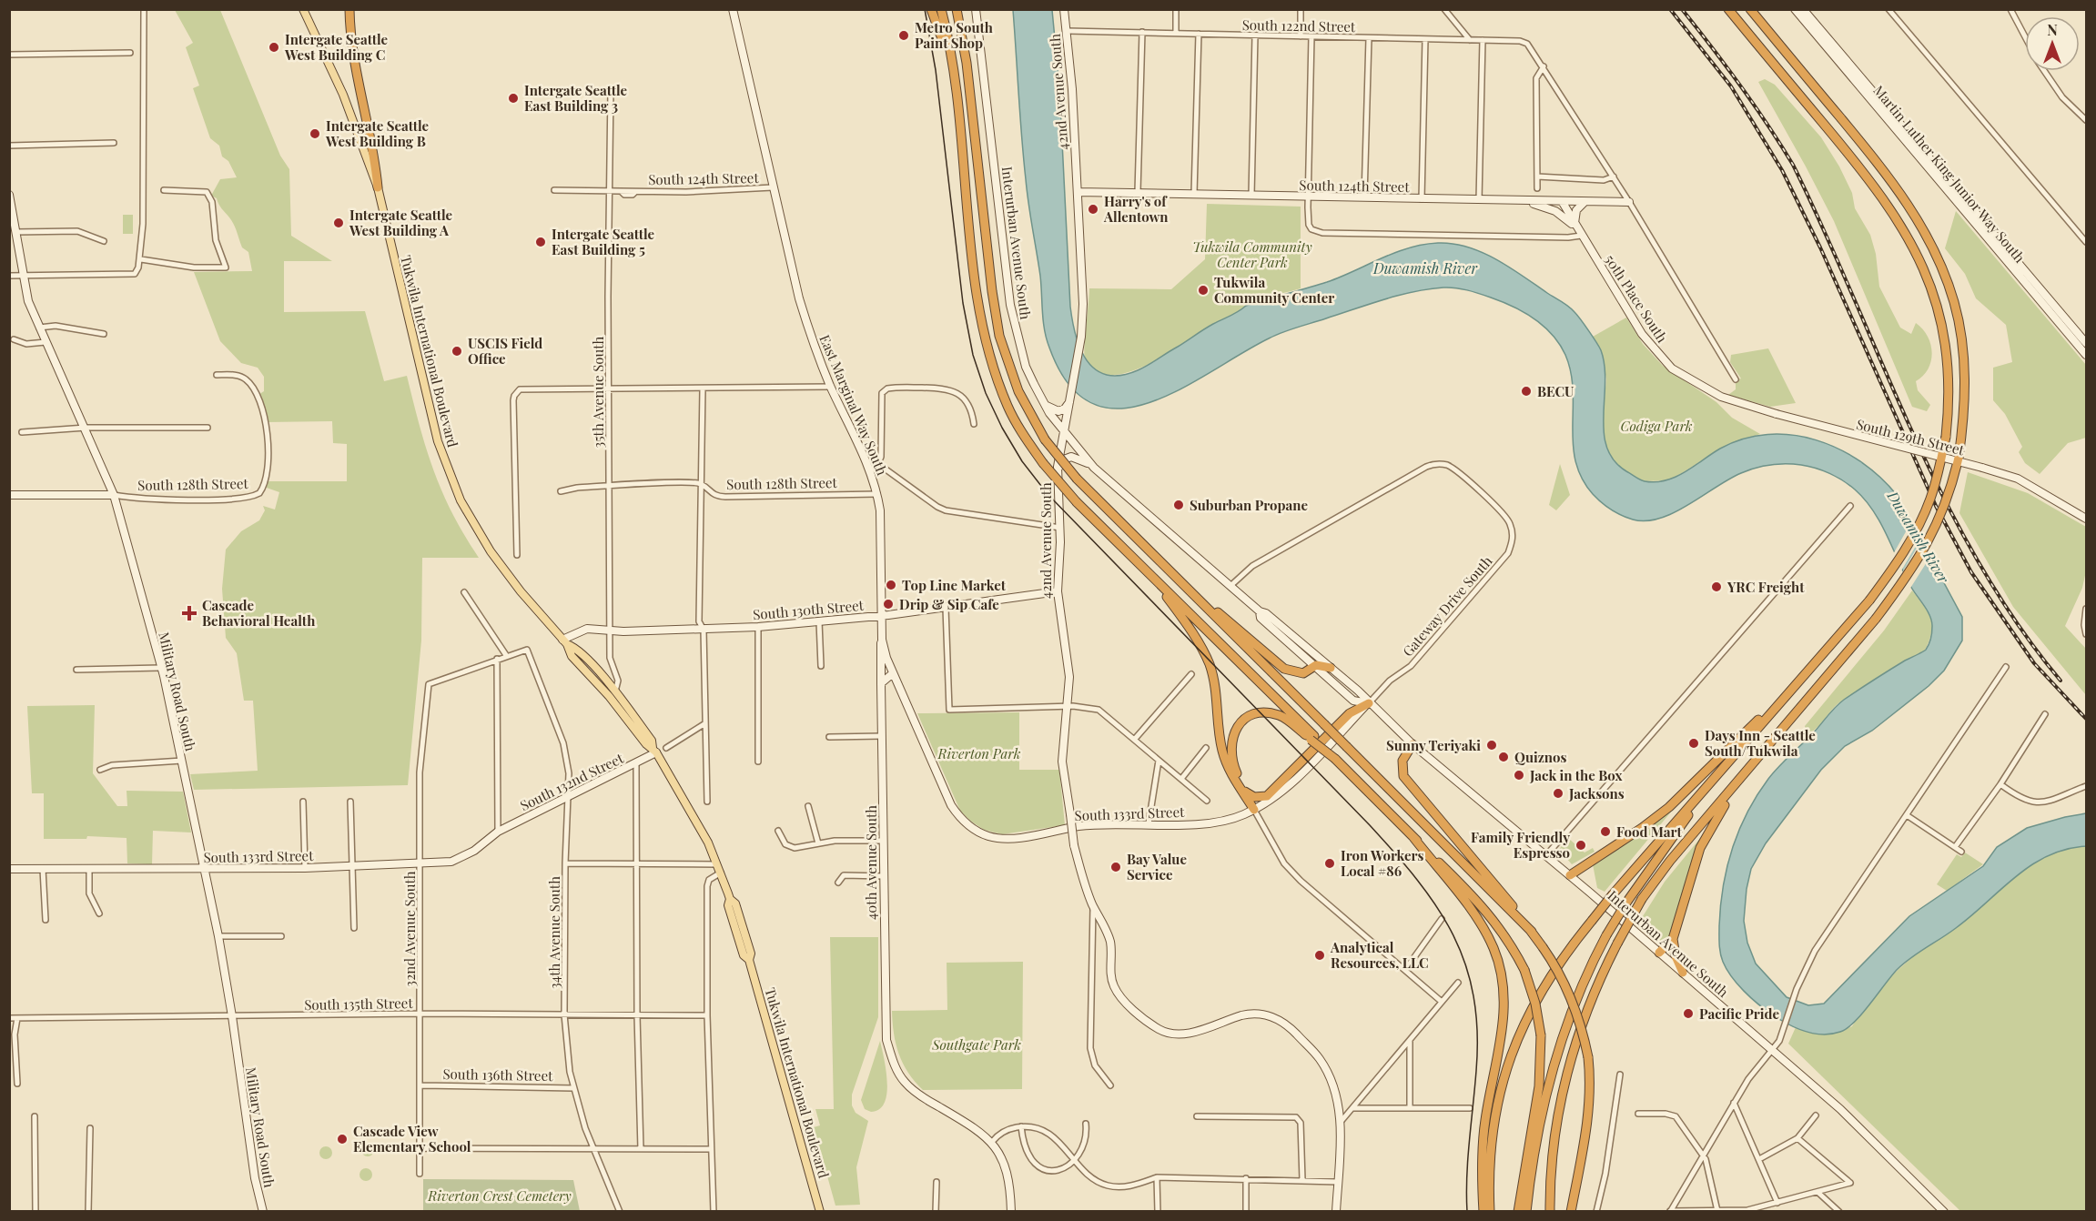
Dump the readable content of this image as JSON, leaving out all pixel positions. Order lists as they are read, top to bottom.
{
  "streets": {
    "main road": ["Tukwila International Boulevard"],
    "street": [
      "South 122nd Street",
      "42nd Avenue South",
      "Martin Luther King Junior Way South",
      "South 124th Street",
      "Interurban Avenue South",
      "50th Place South",
      "35th Avenue South",
      "East Marginal Way South",
      "South 129th Street",
      "South 128th Street",
      "Gateway Drive South",
      "South 130th Street",
      "Military Road South",
      "South 132nd Street",
      "South 133rd Street",
      "40th Avenue South",
      "32nd Avenue South",
      "34th Avenue South",
      "South 135th Street",
      "South 136th Street"
    ]
  },
  "crossings": [
    ["South 122nd Street", "42nd Avenue South"],
    ["42nd Avenue South", "South 124th Street"],
    ["42nd Avenue South", "Interurban Avenue South"],
    ["42nd Avenue South", "South 130th Street"],
    ["South 124th Street", "50th Place South"],
    ["South 124th Street", "35th Avenue South"],
    ["South 124th Street", "East Marginal Way South"],
    ["Interurban Avenue South", "Gateway Drive South"],
    ["50th Place South", "South 129th Street"],
    ["Tukwila International Boulevard", "35th Avenue South"],
    ["Tukwila International Boulevard", "South 130th Street"],
    ["Tukwila International Boulevard", "South 132nd Street"],
    ["35th Avenue South", "South 130th Street"],
    ["East Marginal Way South", "South 128th Street"],
    ["East Marginal Way South", "South 130th Street"],
    ["East Marginal Way South", "South 133rd Street"],
    ["East Marginal Way South", "40th Avenue South"],
    ["South 128th Street", "Military Road South"],
    ["Gateway Drive South", "South 133rd Street"],
    ["Military Road South", "South 133rd Street"],
    ["Military Road South", "South 135th Street"],
    ["South 132nd Street", "South 133rd Street"],
    ["South 132nd Street", "34th Avenue South"],
    ["South 133rd Street", "32nd Avenue South"],
    ["32nd Avenue South", "South 135th Street"],
    ["32nd Avenue South", "South 136th Street"],
    ["34th Avenue South", "South 135th Street"],
    ["34th Avenue South", "South 136th Street"]
  ],
  "water": ["Duwamish River"],
  "parks": [
    "Tukwila Community Center Park",
    "Codiga Park",
    "Riverton Park",
    "Southgate Park",
    "Riverton Crest Cemetery"
  ],
  "places": {
    "other": [
      "Metro South Paint Shop",
      "Intergate Seattle West Building C",
      "Intergate Seattle East Building 3",
      "Intergate Seattle West Building B",
      "Harry's of Allentown",
      "Intergate Seattle West Building A",
      "Intergate Seattle East Building 5",
      "Tukwila Community Center",
      "USCIS Field Office",
      "BECU",
      "Suburban Propane",
      "Top Line Market",
      "YRC Freight",
      "Drip & Sip Cafe",
      "Days Inn - Seattle South/Tukwila",
      "Sunny Teriyaki",
      "Quiznos",
      "Jack in the Box",
      "Jacksons",
      "Food Mart",
      "Family Friendly Espresso",
      "Iron Workers Local #86",
      "Bay Value Service",
      "Analytical Resources, LLC",
      "Pacific Pride",
      "Cascade View Elementary School"
    ],
    "health": ["Cascade Behavioral Health"]
  },
  "north": "top"
}
